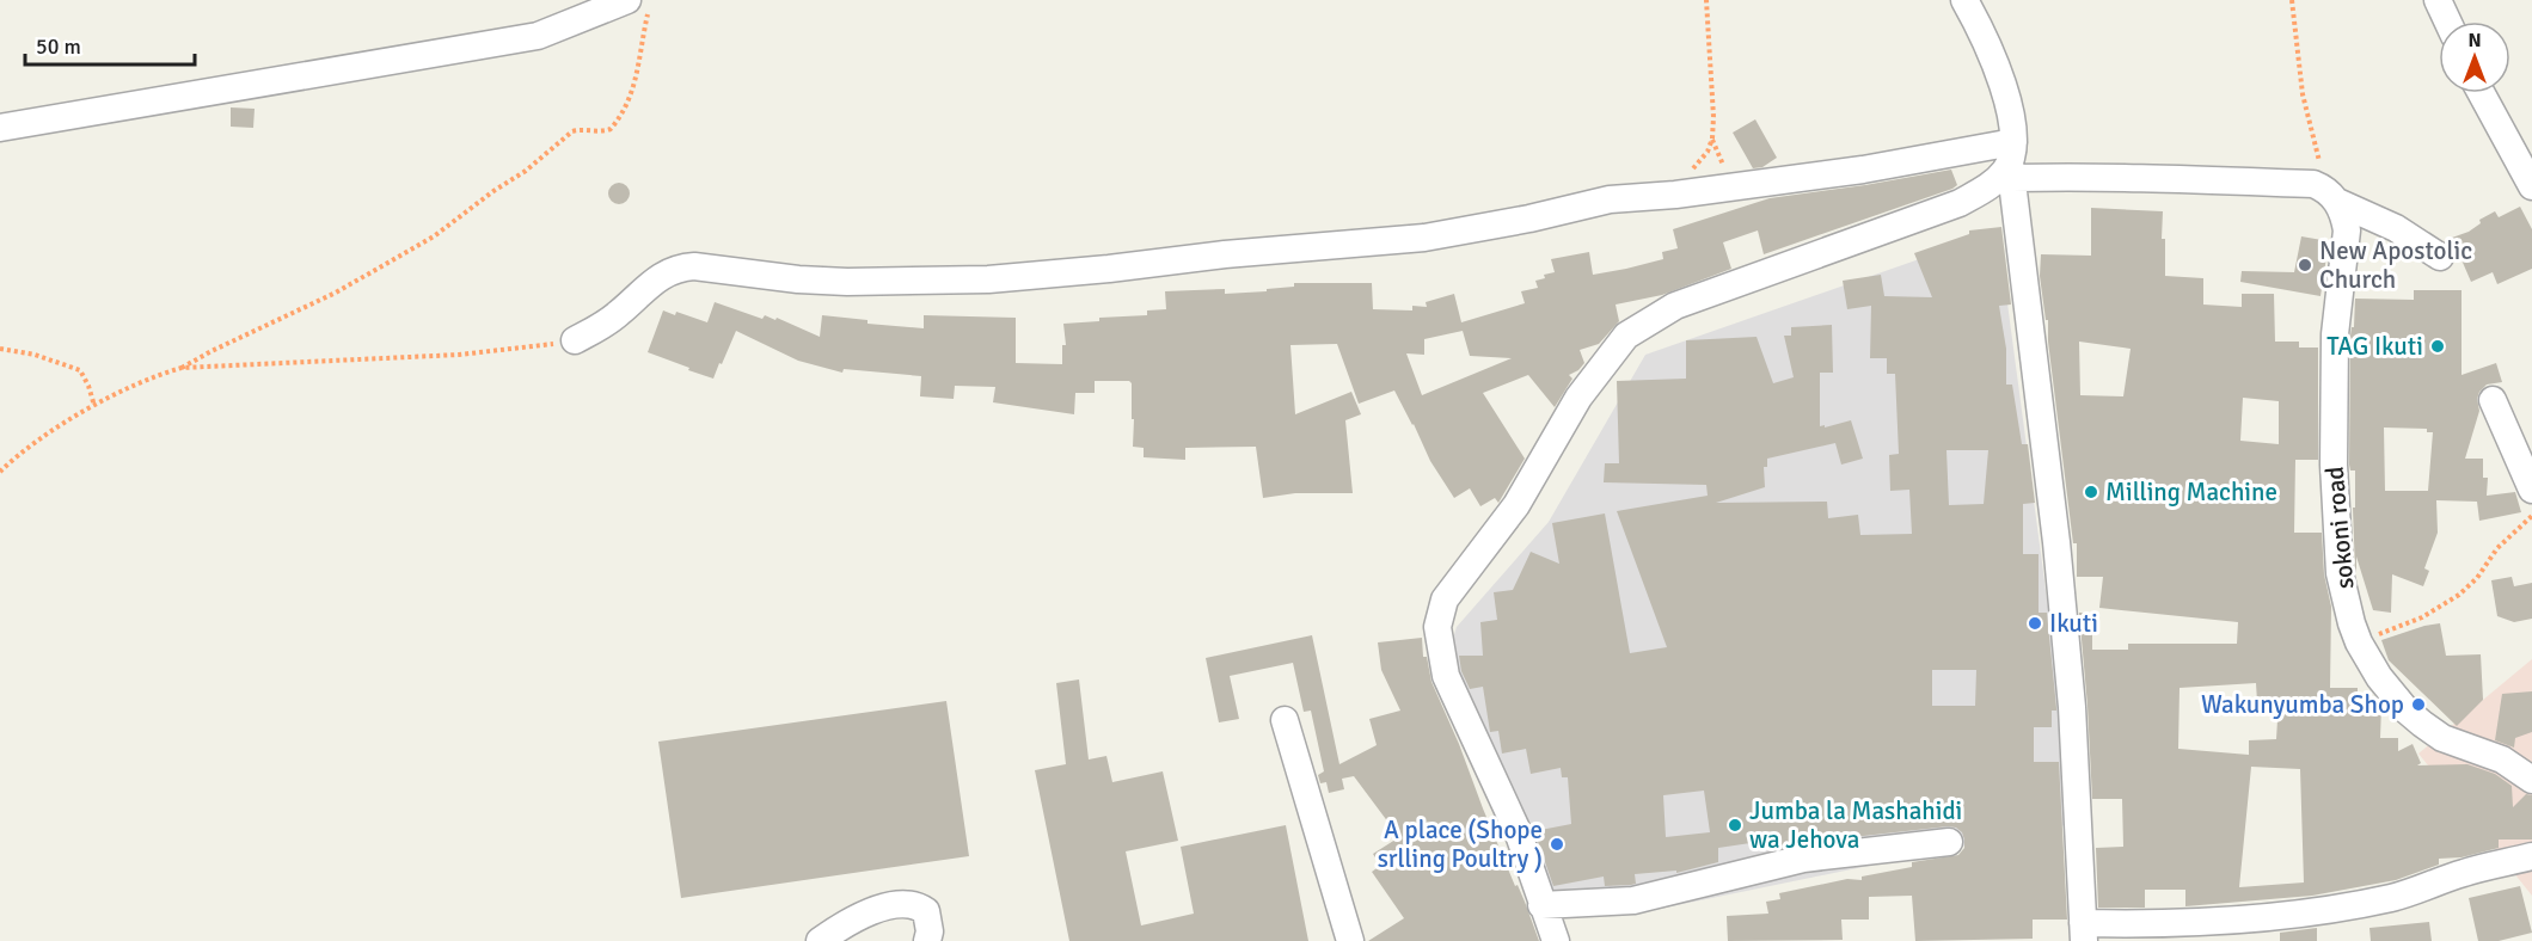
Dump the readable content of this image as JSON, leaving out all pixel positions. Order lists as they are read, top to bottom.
{
  "streets": {
    "street": ["sokoni road"]
  },
  "places": [
    "New Apostolic Church",
    "TAG Ikuti",
    "Milling Machine",
    "Ikuti",
    "Wakunyumba Shop",
    "Jumba la Mashahidi wa Jehova",
    "A place (Shope srlling Poultry )"
  ],
  "scale_bar": "50 m",
  "north": "top"
}
